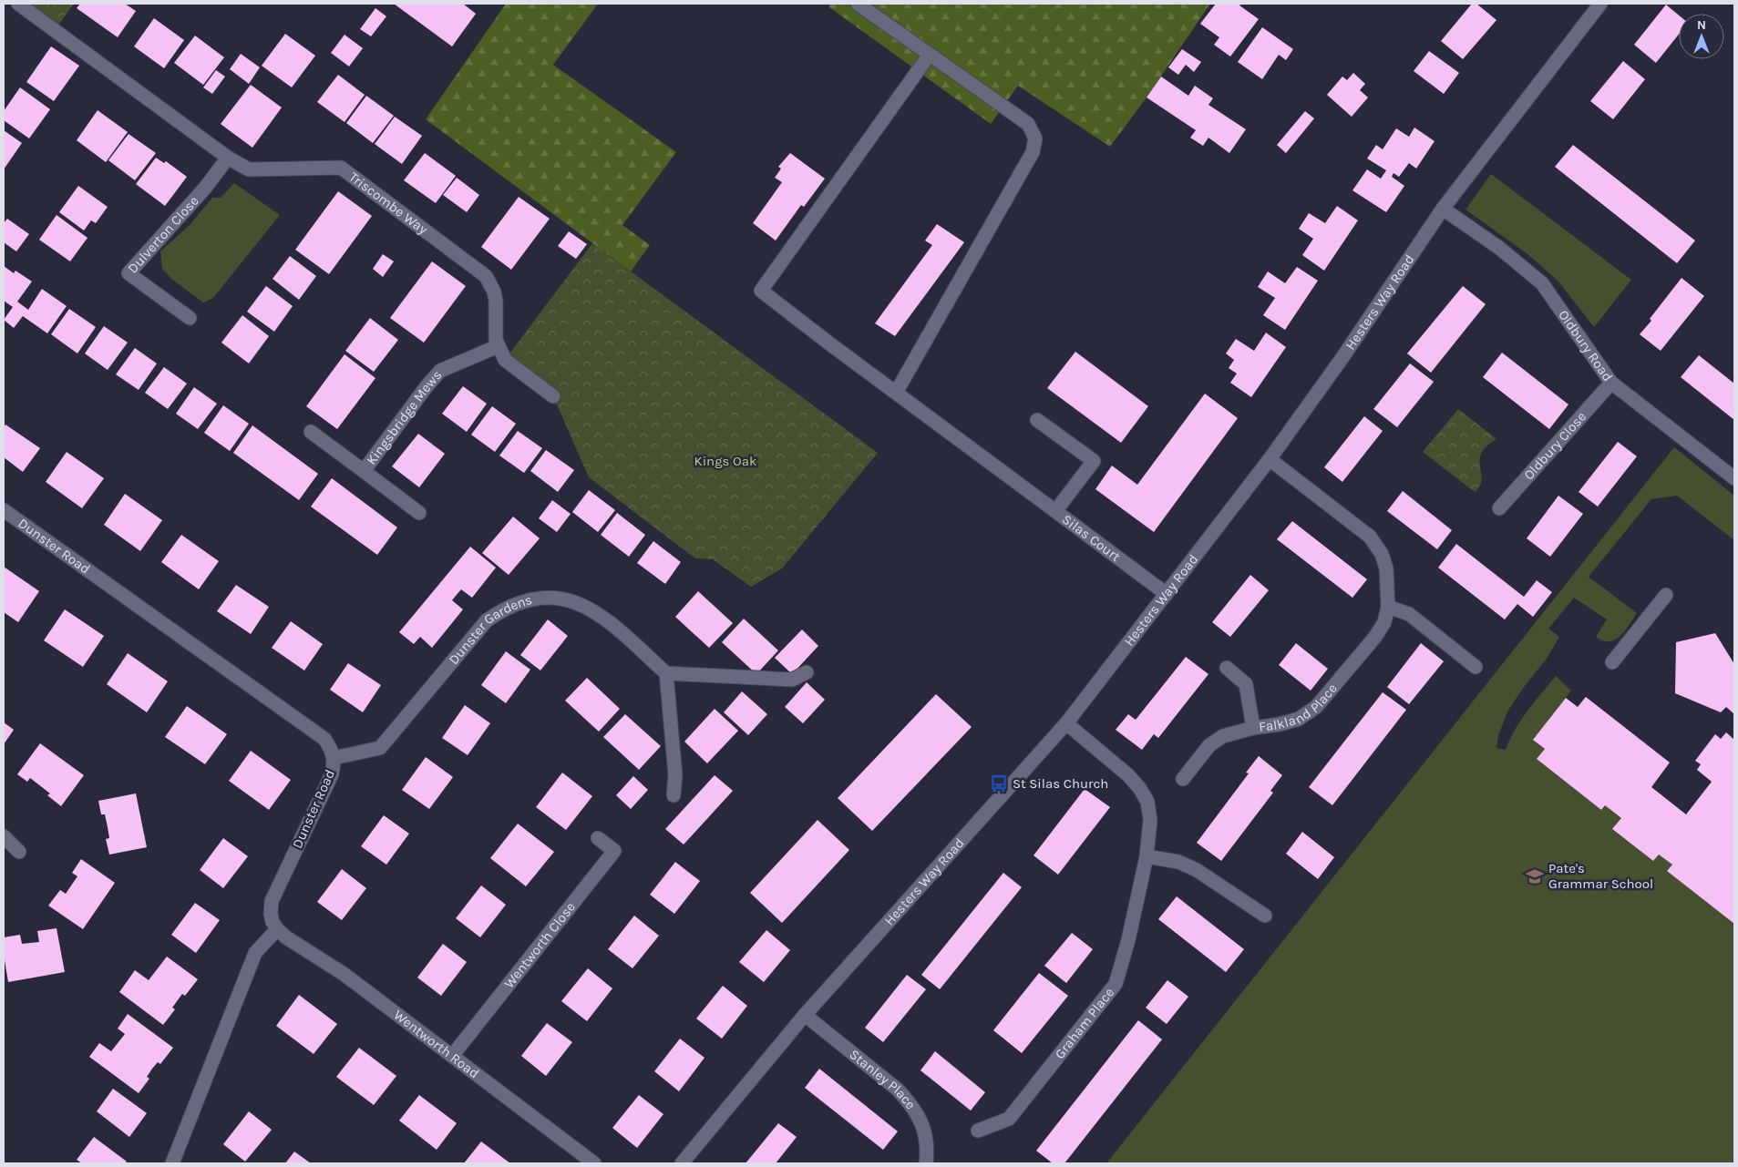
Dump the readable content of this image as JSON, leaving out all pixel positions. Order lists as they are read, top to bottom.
{
  "streets": {
    "street": [
      "Triscombe Way",
      "Dulverton Close",
      "Hesters Way Road",
      "Oldbury Road",
      "Kingsbridge Mews",
      "Oldbury Close",
      "Silas Court",
      "Dunster Road",
      "Dunster Gardens",
      "Falkland Place",
      "Wentworth Close",
      "Graham Place",
      "Wentworth Road",
      "Stanley Place"
    ]
  },
  "crossings": [
    ["Triscombe Way", "Dulverton Close"],
    ["Triscombe Way", "Kingsbridge Mews"],
    ["Hesters Way Road", "Oldbury Road"],
    ["Hesters Way Road", "Silas Court"],
    ["Hesters Way Road", "Falkland Place"],
    ["Hesters Way Road", "Graham Place"],
    ["Hesters Way Road", "Stanley Place"],
    ["Oldbury Road", "Oldbury Close"],
    ["Dunster Road", "Dunster Gardens"],
    ["Dunster Road", "Wentworth Road"],
    ["Wentworth Close", "Wentworth Road"]
  ],
  "parks": ["Kings Oak"],
  "places": {
    "bus stop": ["St Silas Church"],
    "school or university": ["Pate's Grammar School"]
  },
  "north": "top"
}
